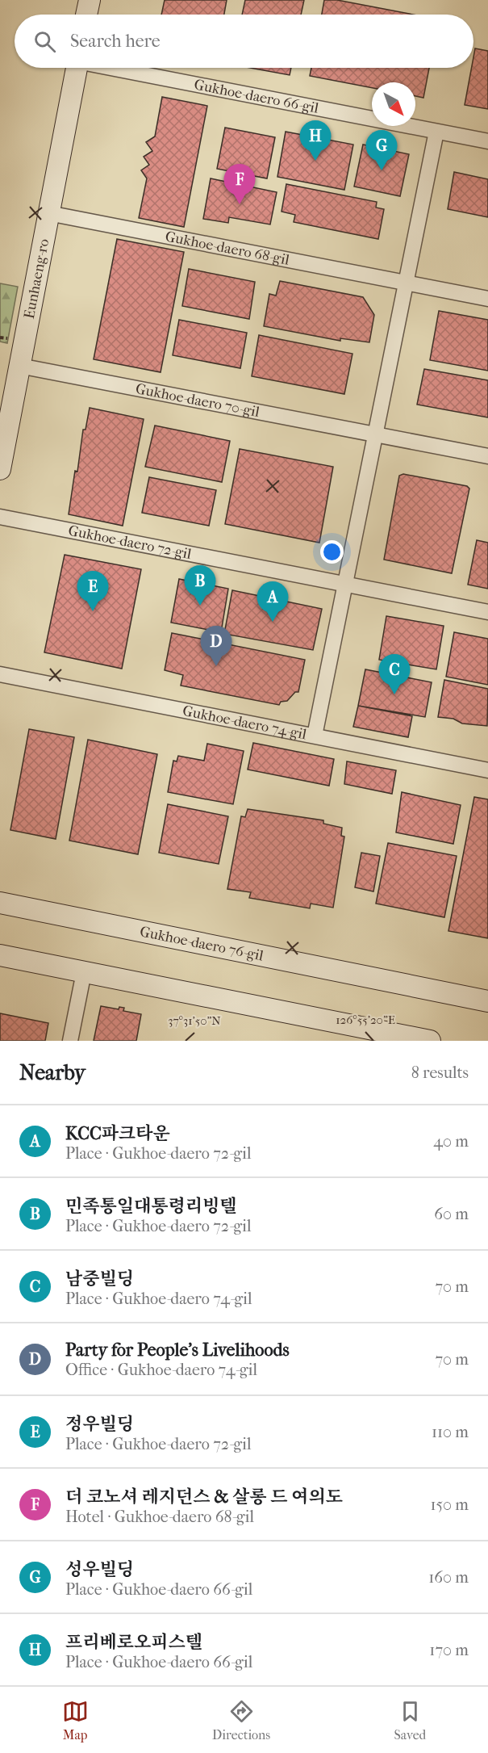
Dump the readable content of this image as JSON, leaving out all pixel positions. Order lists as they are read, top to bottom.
{
  "streets": {
    "street": [
      "Gukhoe-daero 66-gil",
      "Gukhoe-daero 68-gil",
      "Eunhaeng-ro",
      "Gukhoe-daero 70-gil",
      "Gukhoe-daero 72-gil",
      "Gukhoe-daero 74-gil",
      "Gukhoe-daero 76-gil"
    ]
  },
  "crossings": [
    ["Gukhoe-daero 68-gil", "Eunhaeng-ro"],
    ["Eunhaeng-ro", "Gukhoe-daero 70-gil"]
  ],
  "north": "bottom right",
  "page": {
    "search": "Search here",
    "pins": [
      "H",
      "G",
      "F",
      "B",
      "E",
      "A",
      "D",
      "C"
    ],
    "heading": ["Nearby", "8 results"],
    "list": [
      {
        "mark": "A",
        "name": "KCC파크타운",
        "note": "Place · Gukhoe-daero 72-gil",
        "value": "40 m"
      },
      {
        "mark": "B",
        "name": "민족통일대통령리빙텔",
        "note": "Place · Gukhoe-daero 72-gil",
        "value": "60 m"
      },
      {
        "mark": "C",
        "name": "남중빌딩",
        "note": "Place · Gukhoe-daero 74-gil",
        "value": "70 m"
      },
      {
        "mark": "D",
        "name": "Party for People's Livelihoods",
        "note": "Office · Gukhoe-daero 74-gil",
        "value": "70 m"
      },
      {
        "mark": "E",
        "name": "정우빌딩",
        "note": "Place · Gukhoe-daero 72-gil",
        "value": "110 m"
      },
      {
        "mark": "F",
        "name": "더 코노셔 레지던스 & 살롱 드 여의도",
        "note": "Hotel · Gukhoe-daero 68-gil",
        "value": "150 m"
      },
      {
        "mark": "G",
        "name": "성우빌딩",
        "note": "Place · Gukhoe-daero 66-gil",
        "value": "160 m"
      },
      {
        "mark": "H",
        "name": "프리베로오피스텔",
        "note": "Place · Gukhoe-daero 66-gil",
        "value": "170 m"
      }
    ],
    "nav": ["Map", "Directions", "Saved"]
  },
  "coordinates": ["126°55'20\"E", "37°31'50\"N"]
}
